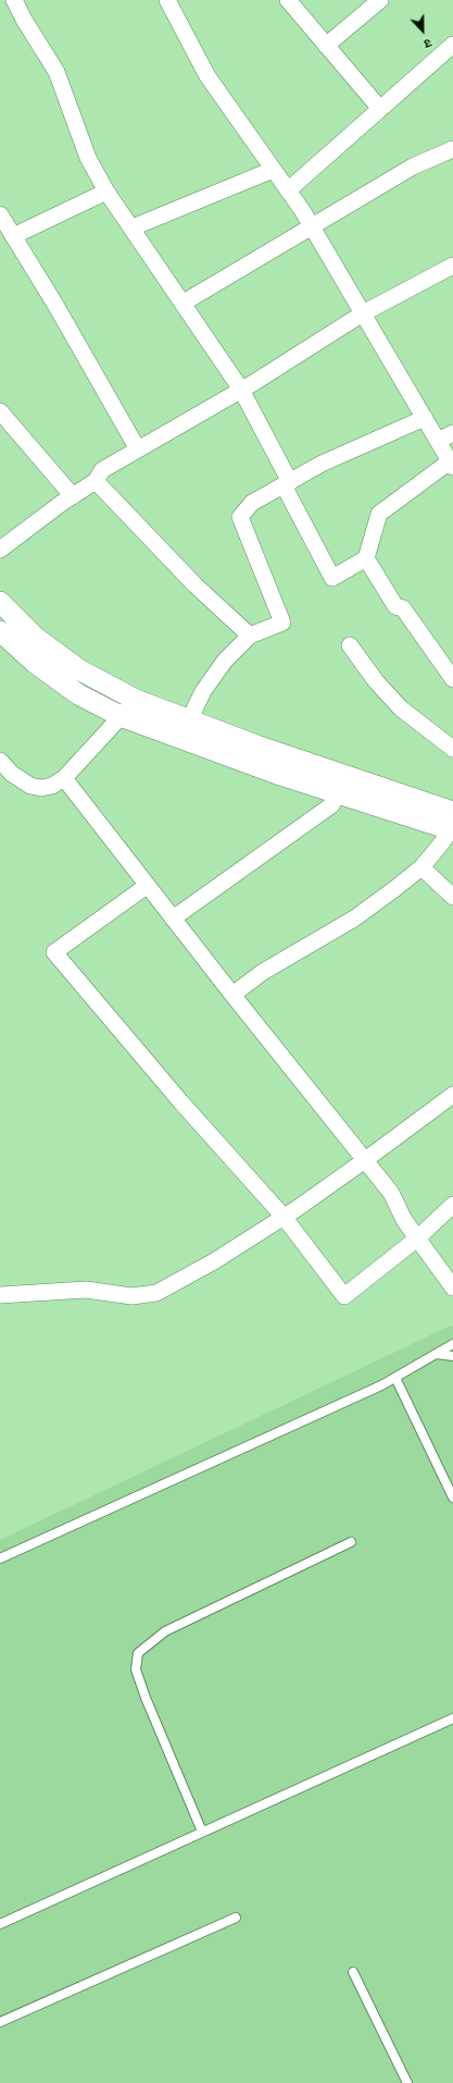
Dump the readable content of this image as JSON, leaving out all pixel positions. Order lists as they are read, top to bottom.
{
  "north": "bottom"
}
